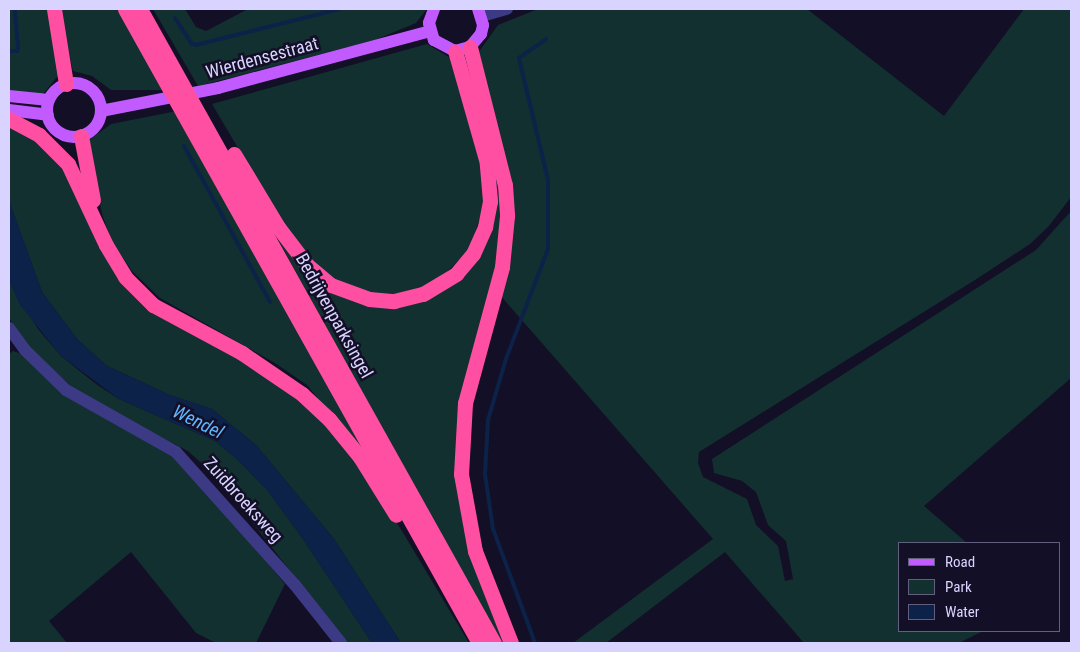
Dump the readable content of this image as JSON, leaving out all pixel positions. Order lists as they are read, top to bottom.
{
  "streets": {
    "highway": ["Bedrijvenparksingel"],
    "main road": ["Wierdensestraat"],
    "street": ["Zuidbroeksweg"]
  },
  "water": ["Wendel"],
  "legend": ["Road", "Park", "Water"]
}
